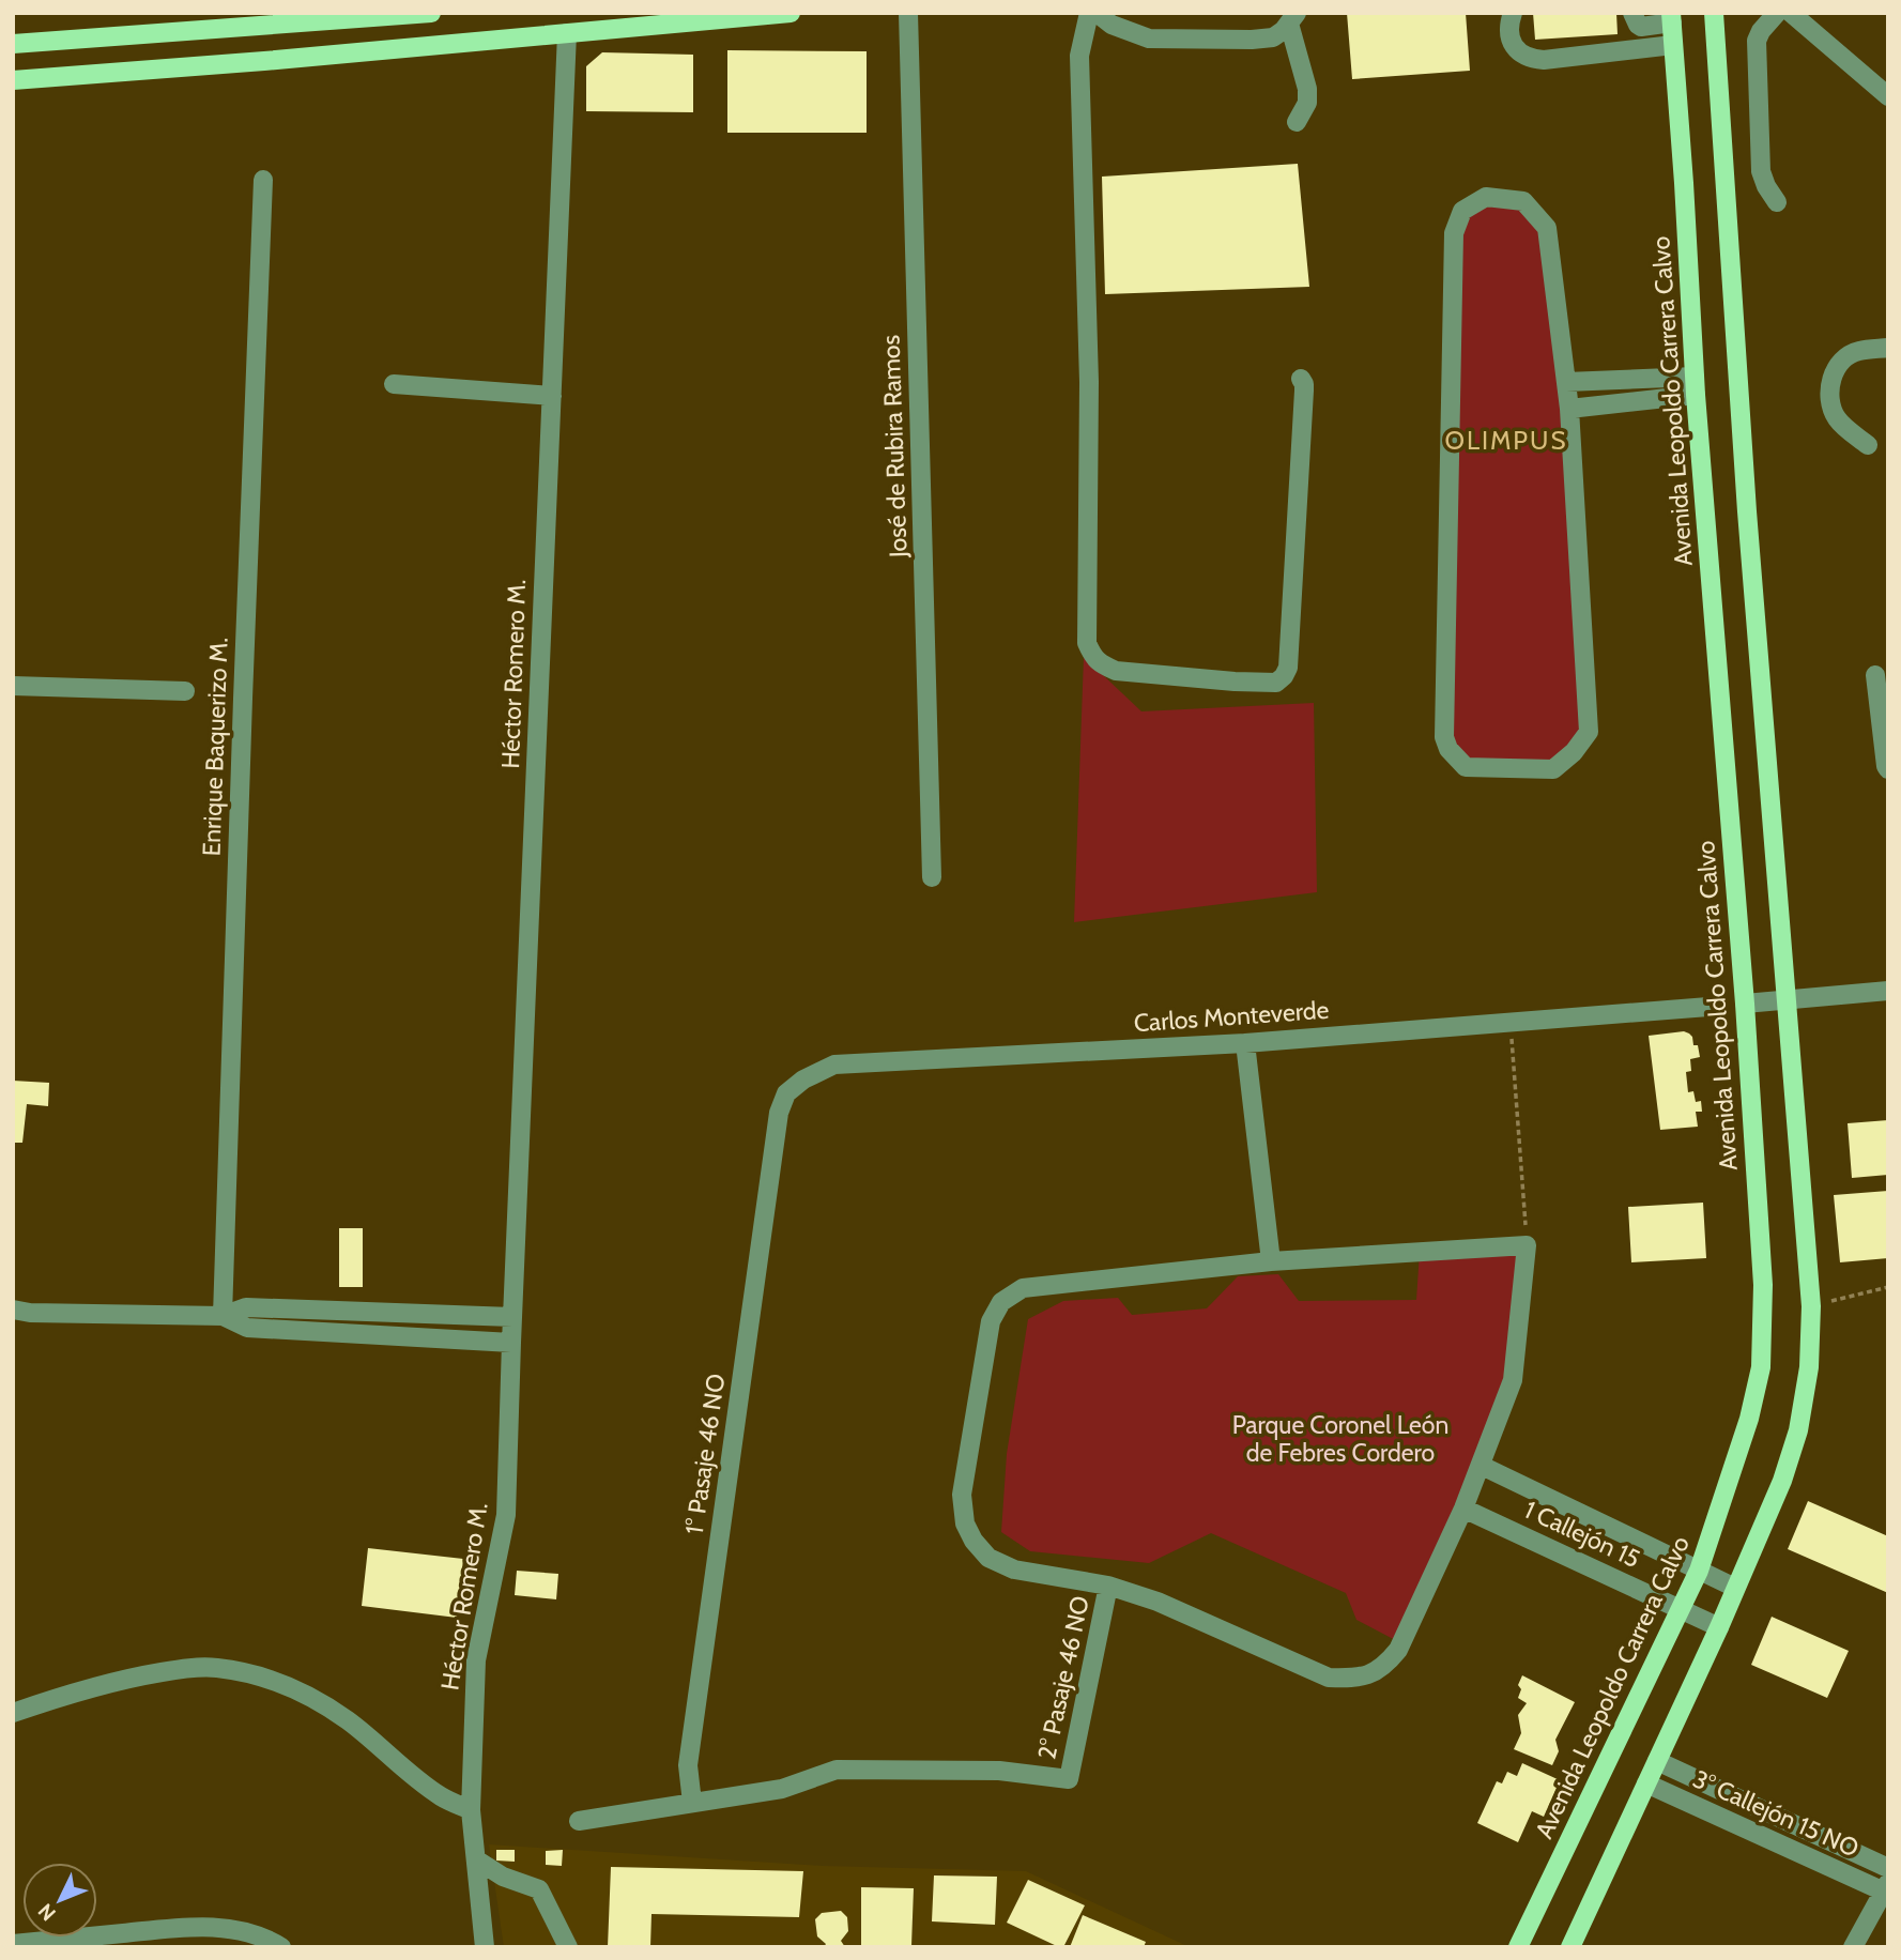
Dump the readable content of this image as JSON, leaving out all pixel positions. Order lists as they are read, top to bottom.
{
  "streets": {
    "main road": ["Avenida Leopoldo Carrera Calvo"],
    "street": [
      "José de Rubira Ramos",
      "Héctor Romero M.",
      "Enrique Baquerizo M.",
      "Carlos Monteverde",
      "1° Pasaje 46 NO",
      "1 Callejón 15",
      "2° Pasaje 46 NO",
      "3° Callejón 15 NO"
    ]
  },
  "crossings": [
    ["Avenida Leopoldo Carrera Calvo", "1 Callejón 15"],
    ["Carlos Monteverde", "1° Pasaje 46 NO"],
    ["1° Pasaje 46 NO", "2° Pasaje 46 NO"]
  ],
  "districts": ["OLIMPUS"],
  "parks": ["Parque Coronel León de Febres Cordero"],
  "north": "bottom left"
}
